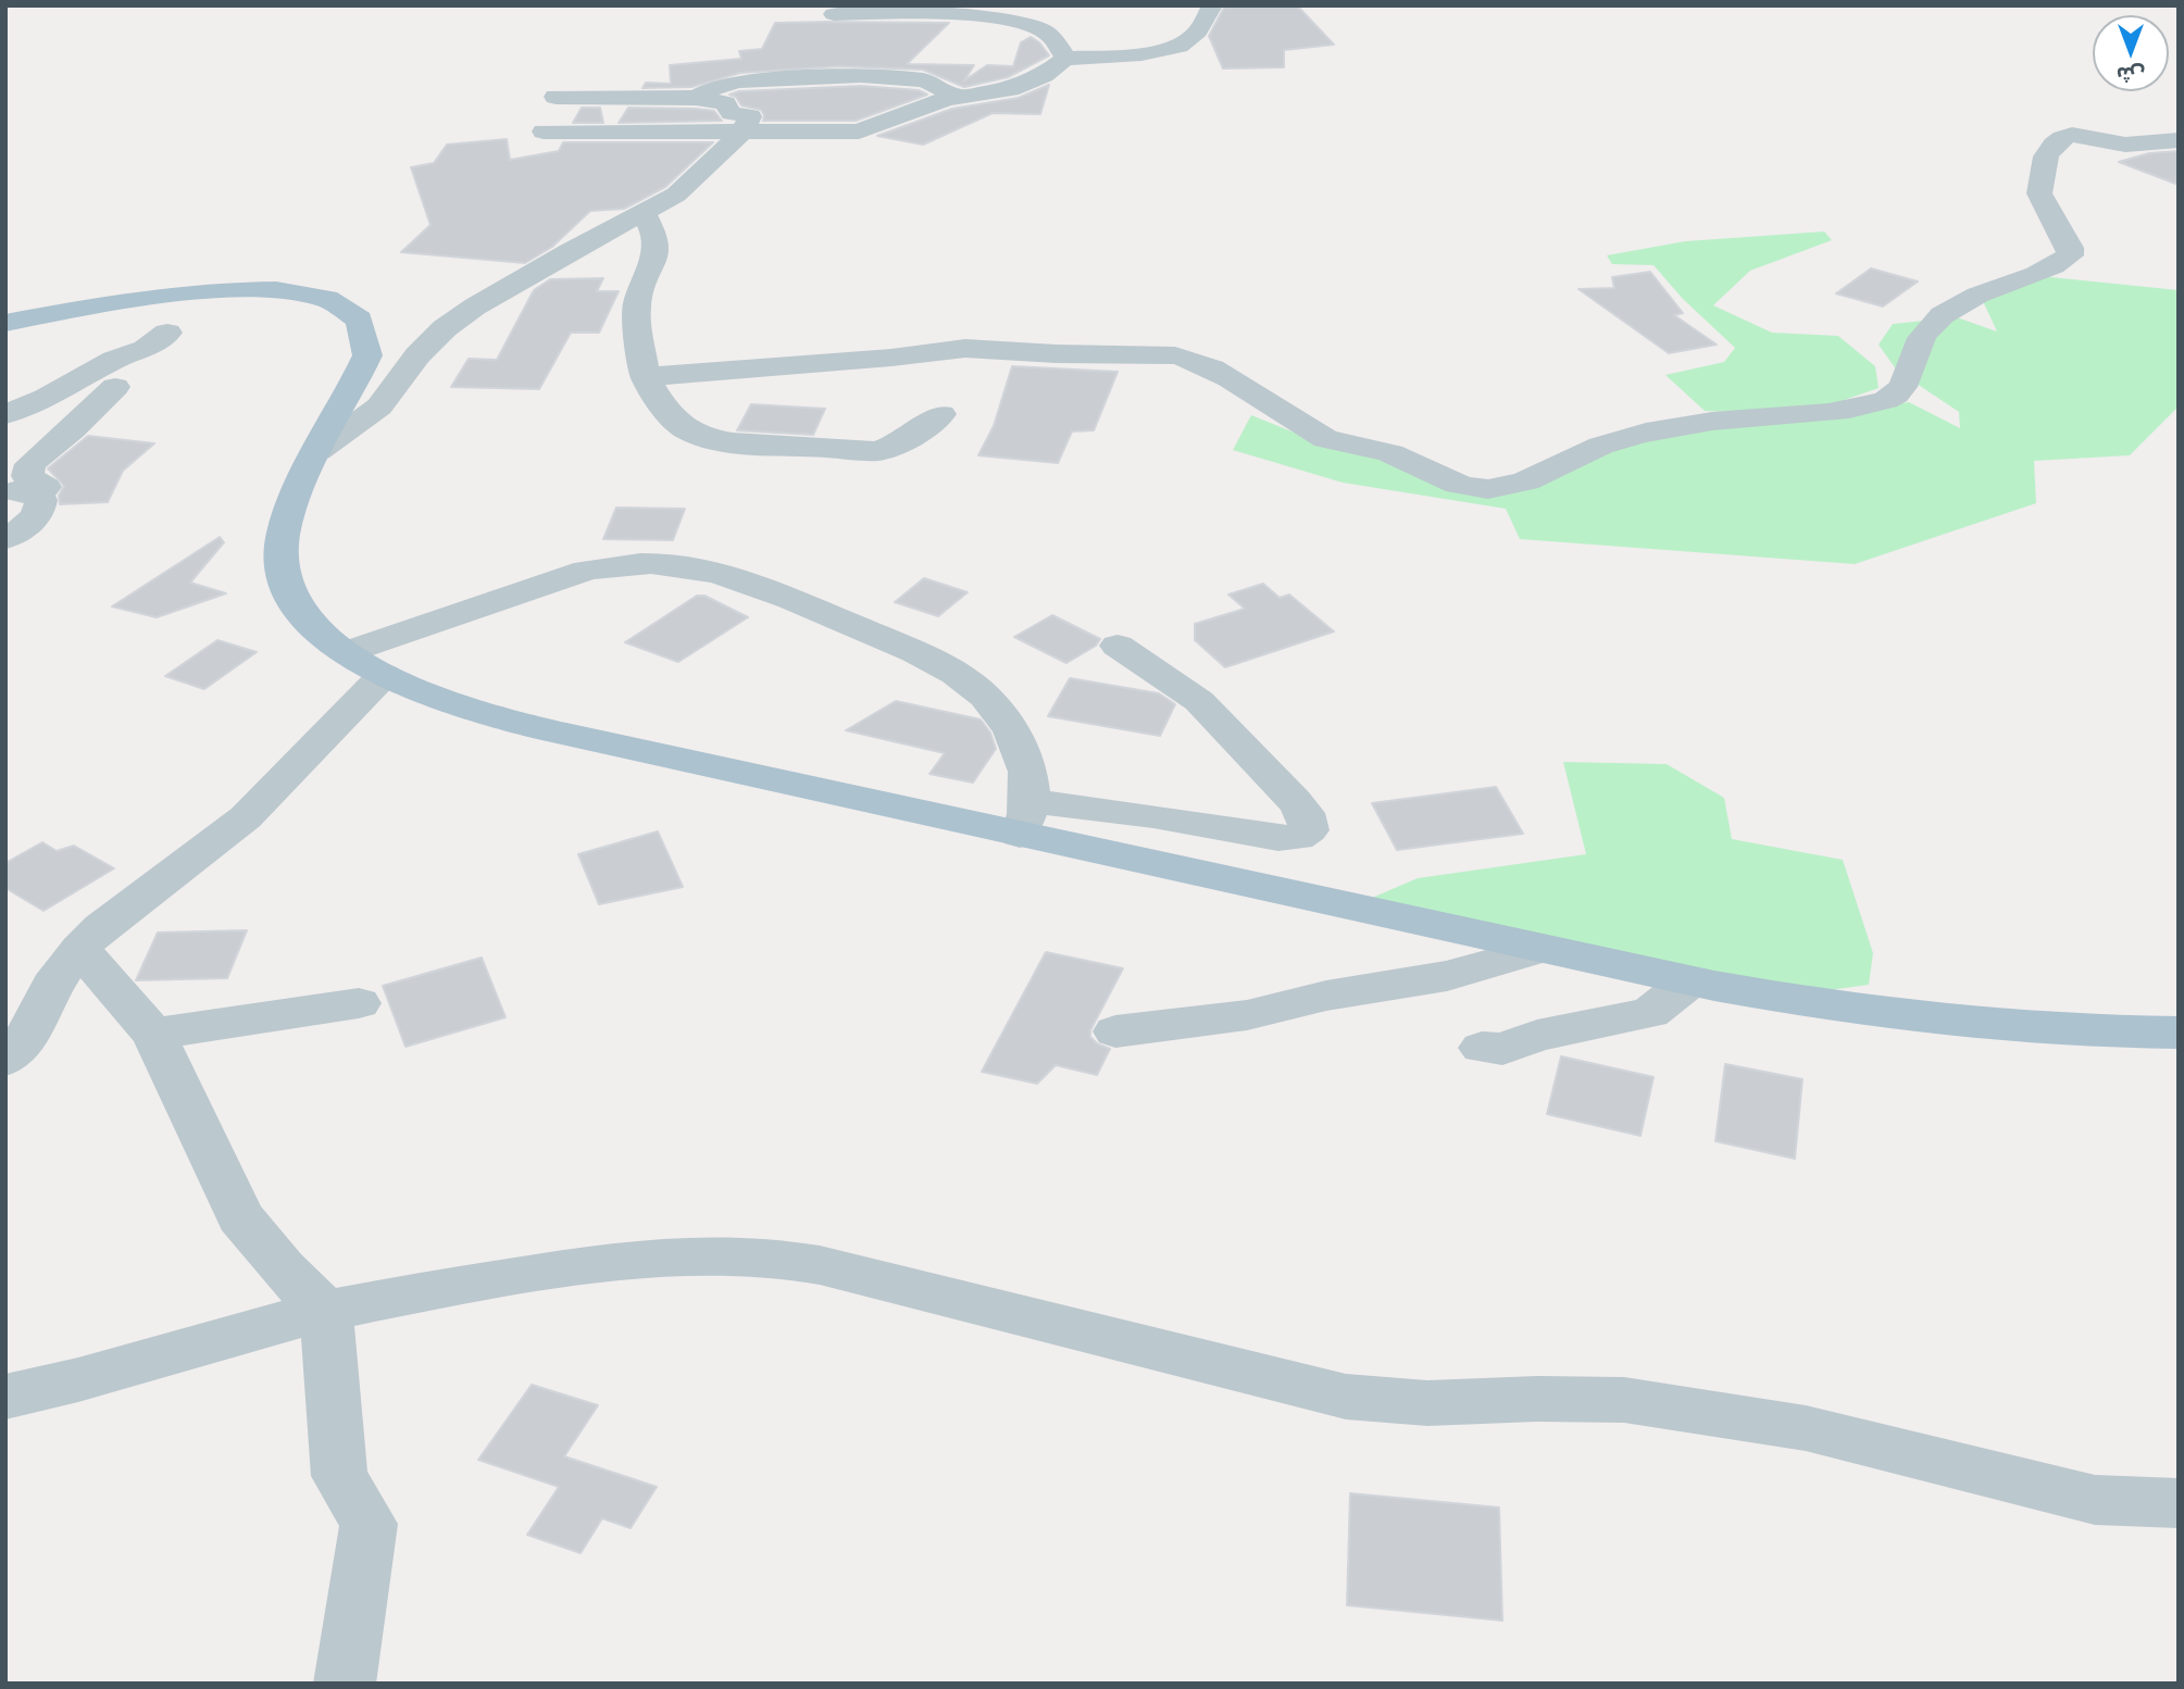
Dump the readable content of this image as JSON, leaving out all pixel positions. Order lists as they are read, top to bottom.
{
  "north": "bottom"
}
